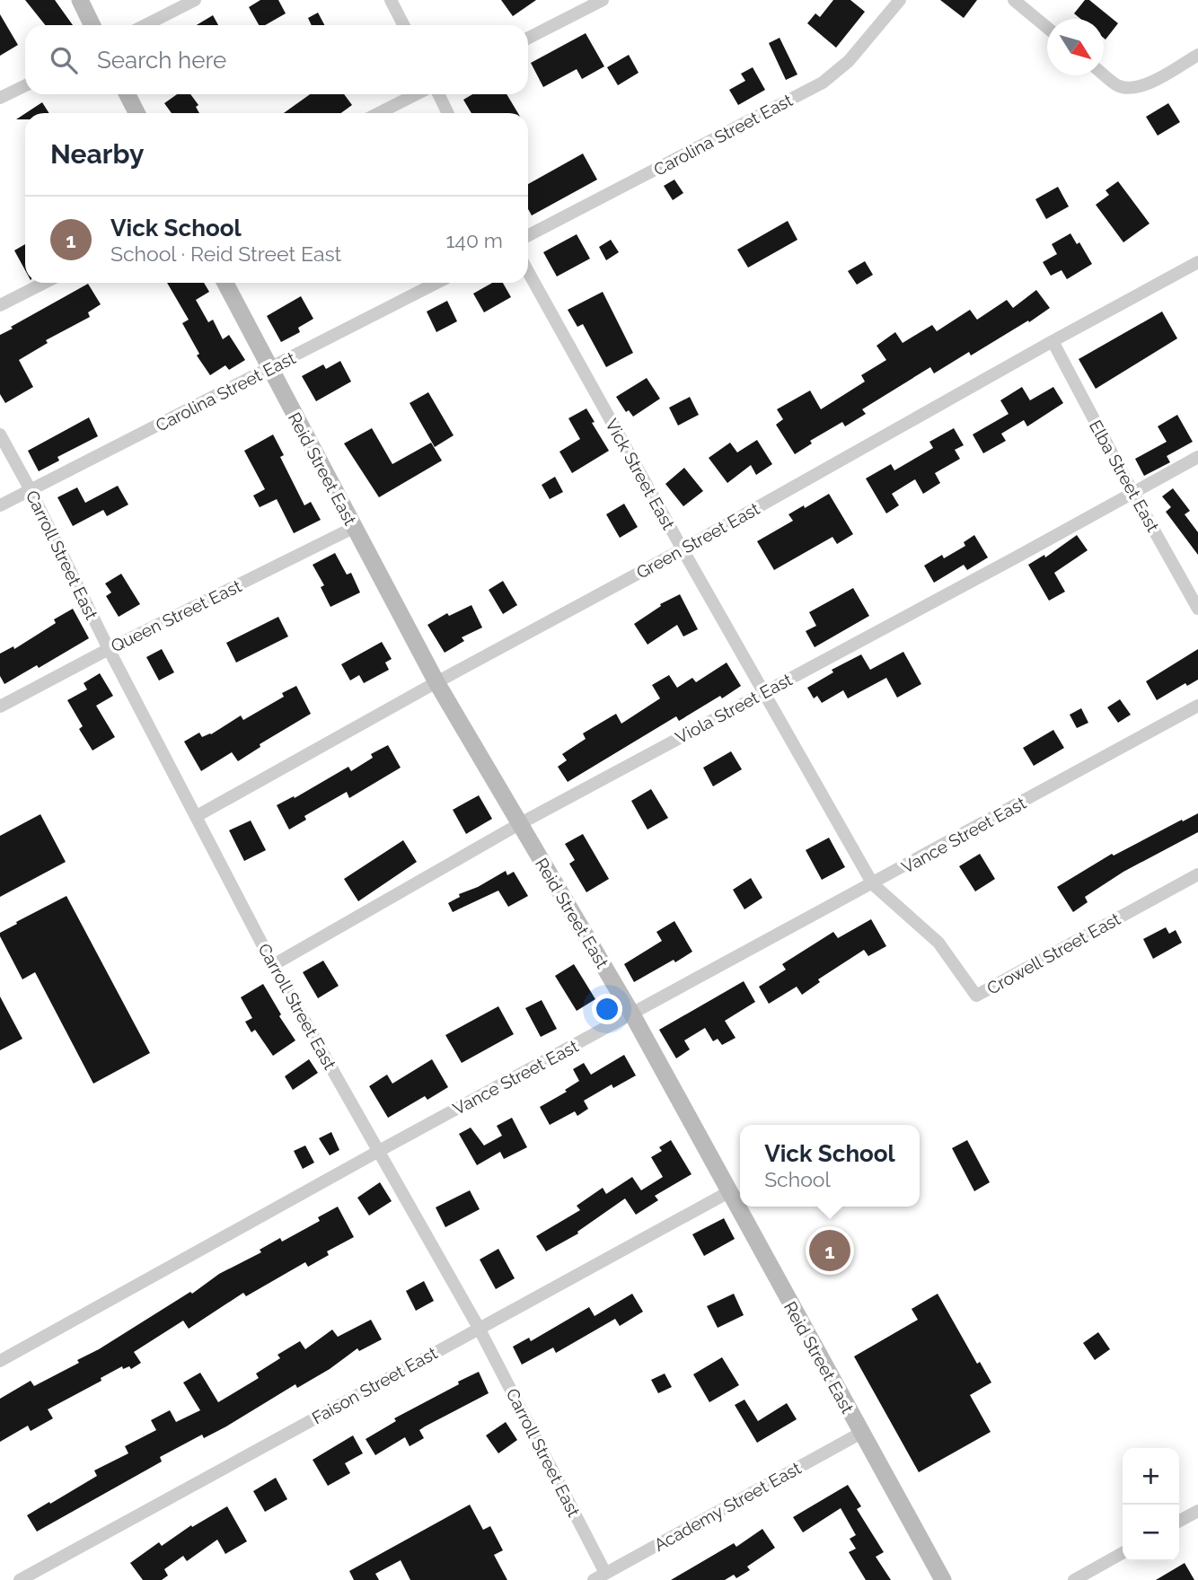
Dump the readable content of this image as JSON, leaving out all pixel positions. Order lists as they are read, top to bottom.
{
  "streets": {
    "street": [
      "Carolina Street East",
      "Reid Street East",
      "Vick Street East",
      "Elba Street East",
      "Green Street East",
      "Carroll Street East",
      "Queen Street East",
      "Viola Street East",
      "Vance Street East",
      "Crowell Street East",
      "Faison Street East",
      "Academy Street East"
    ]
  },
  "crossings": [
    ["Carolina Street East", "Reid Street East"],
    ["Carolina Street East", "Carroll Street East"],
    ["Reid Street East", "Green Street East"],
    ["Reid Street East", "Queen Street East"],
    ["Reid Street East", "Viola Street East"],
    ["Reid Street East", "Vance Street East"],
    ["Reid Street East", "Faison Street East"],
    ["Reid Street East", "Academy Street East"],
    ["Vick Street East", "Green Street East"],
    ["Vick Street East", "Viola Street East"],
    ["Vick Street East", "Vance Street East"],
    ["Vick Street East", "Crowell Street East"],
    ["Elba Street East", "Green Street East"],
    ["Elba Street East", "Viola Street East"],
    ["Green Street East", "Carroll Street East"],
    ["Carroll Street East", "Queen Street East"],
    ["Carroll Street East", "Viola Street East"],
    ["Carroll Street East", "Vance Street East"],
    ["Carroll Street East", "Faison Street East"],
    ["Carroll Street East", "Academy Street East"],
    ["Vance Street East", "Crowell Street East"]
  ],
  "north": "bottom right",
  "page": {
    "search": "Search here",
    "heading": "Nearby",
    "list": [
      {
        "mark": "1",
        "name": "Vick School",
        "note": "School · Reid Street East",
        "value": "140 m"
      }
    ],
    "popup": ["Vick School", "School"],
    "pins": "1",
    "map_buttons": ["+", "−"]
  }
}
